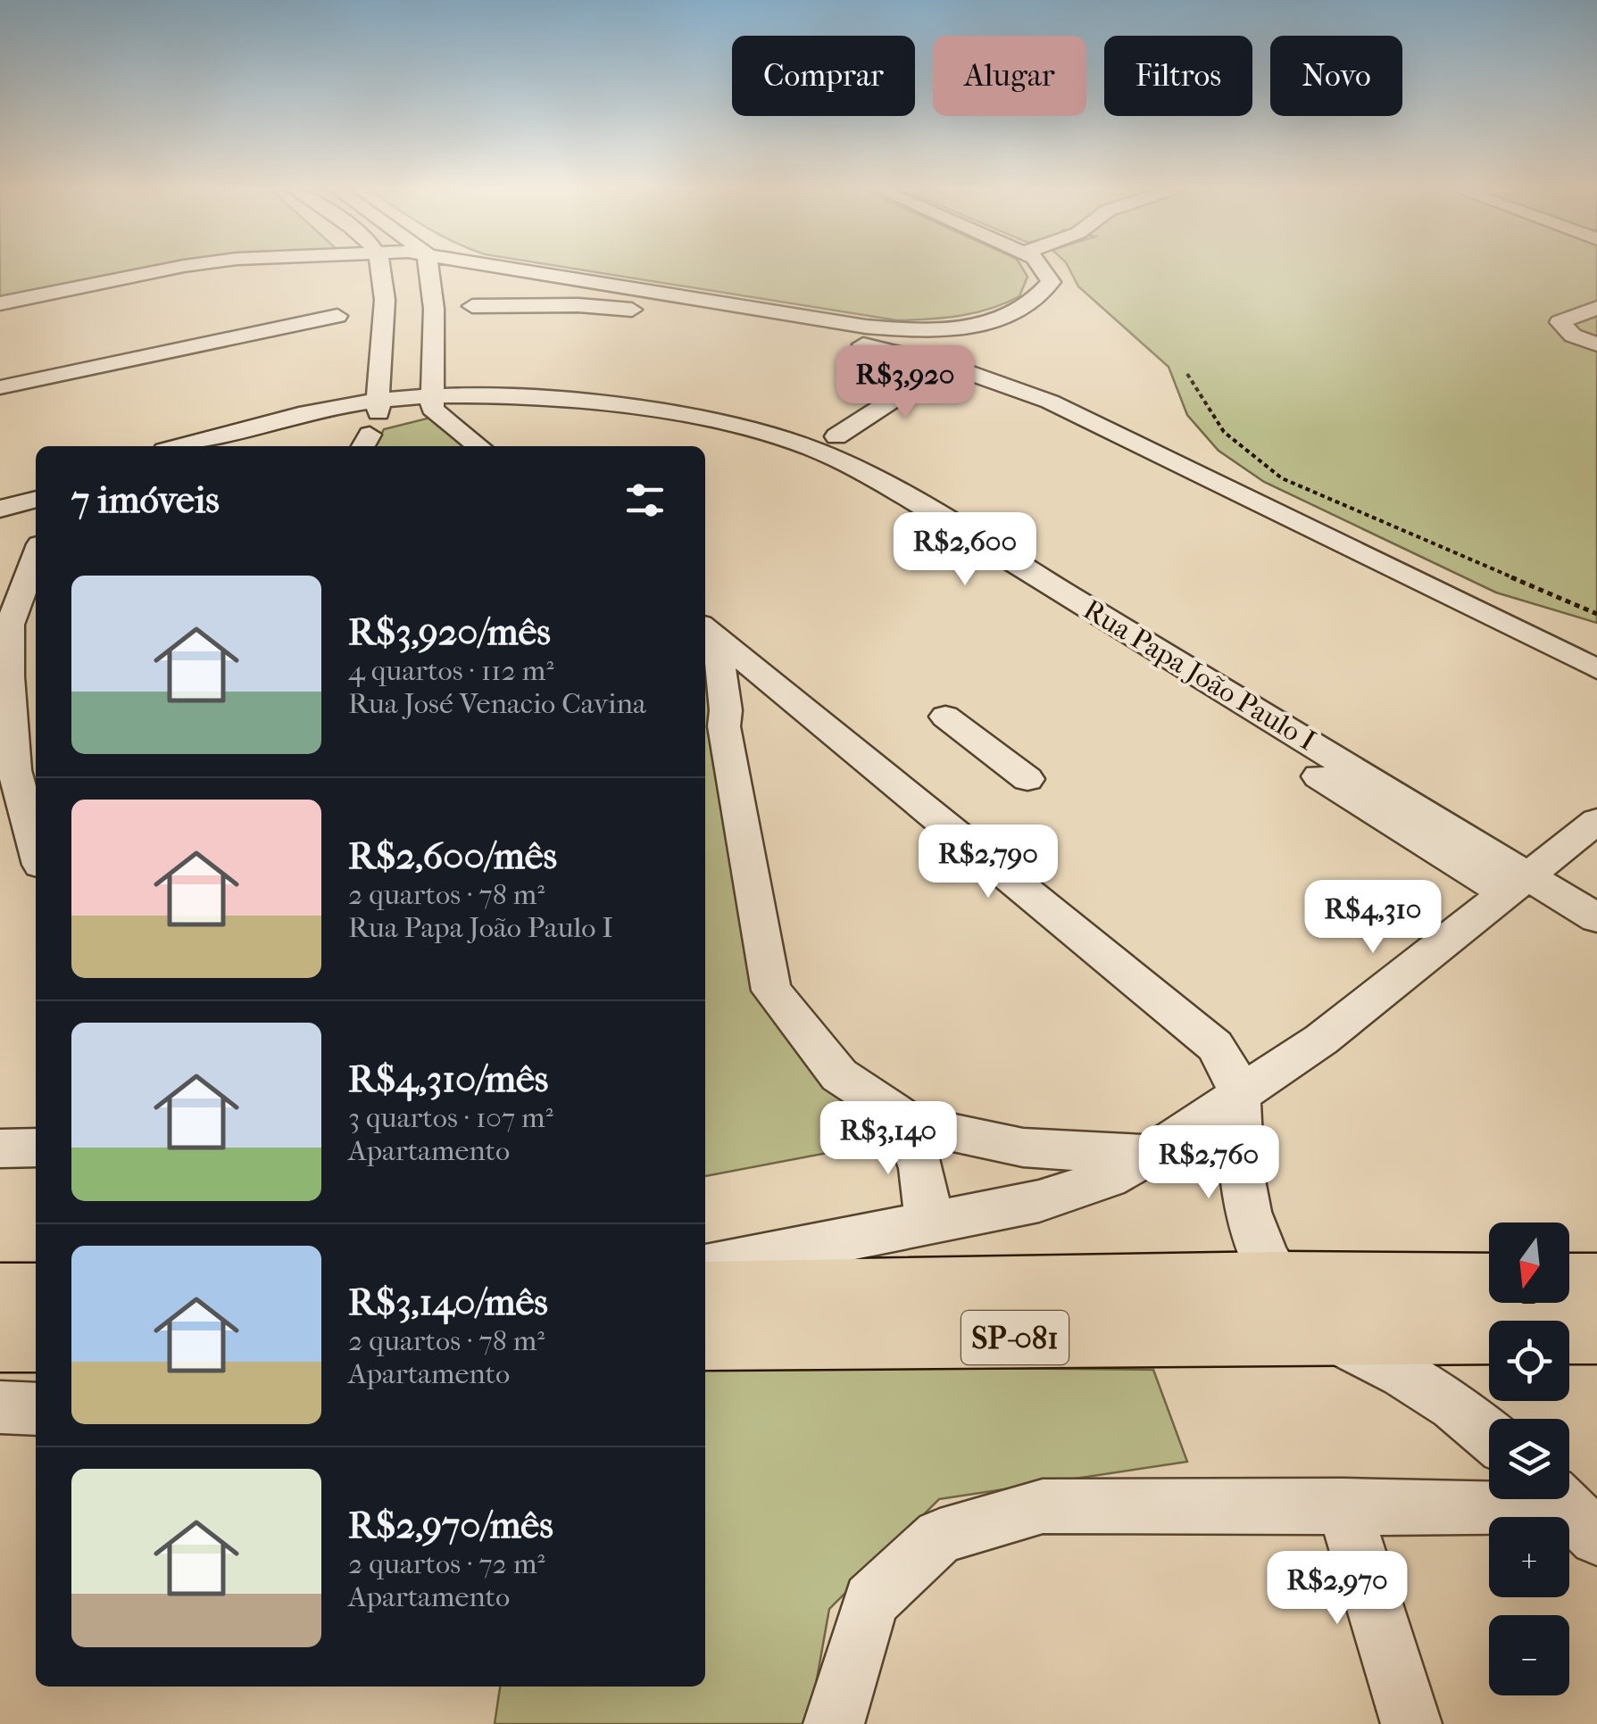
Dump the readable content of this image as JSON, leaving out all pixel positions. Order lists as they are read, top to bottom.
{
  "streets": {
    "main road": ["SP-081"],
    "street": ["Rua Papa João Paulo I"]
  },
  "north": "bottom",
  "page": {
    "chip": [
      "Comprar",
      "Alugar",
      "Filtros",
      "Novo"
    ],
    "price": [
      "R$3,920",
      "R$2,600",
      "R$2,790",
      "R$4,310",
      "R$3,140",
      "R$2,760",
      "R$2,970"
    ],
    "heading": "7 imóveis",
    "list": [
      {
        "name": "R$3,920/mês",
        "note": "4 quartos · 112 m² · Rua José Venacio Cavina"
      },
      {
        "name": "R$2,600/mês",
        "note": "2 quartos · 78 m² · Rua Papa João Paulo I"
      },
      {
        "name": "R$4,310/mês",
        "note": "3 quartos · 107 m² · Apartamento"
      },
      {
        "name": "R$3,140/mês",
        "note": "2 quartos · 78 m² · Apartamento"
      },
      {
        "name": "R$2,970/mês",
        "note": "2 quartos · 72 m² · Apartamento"
      }
    ],
    "map_buttons": ["+", "−"]
  }
}
